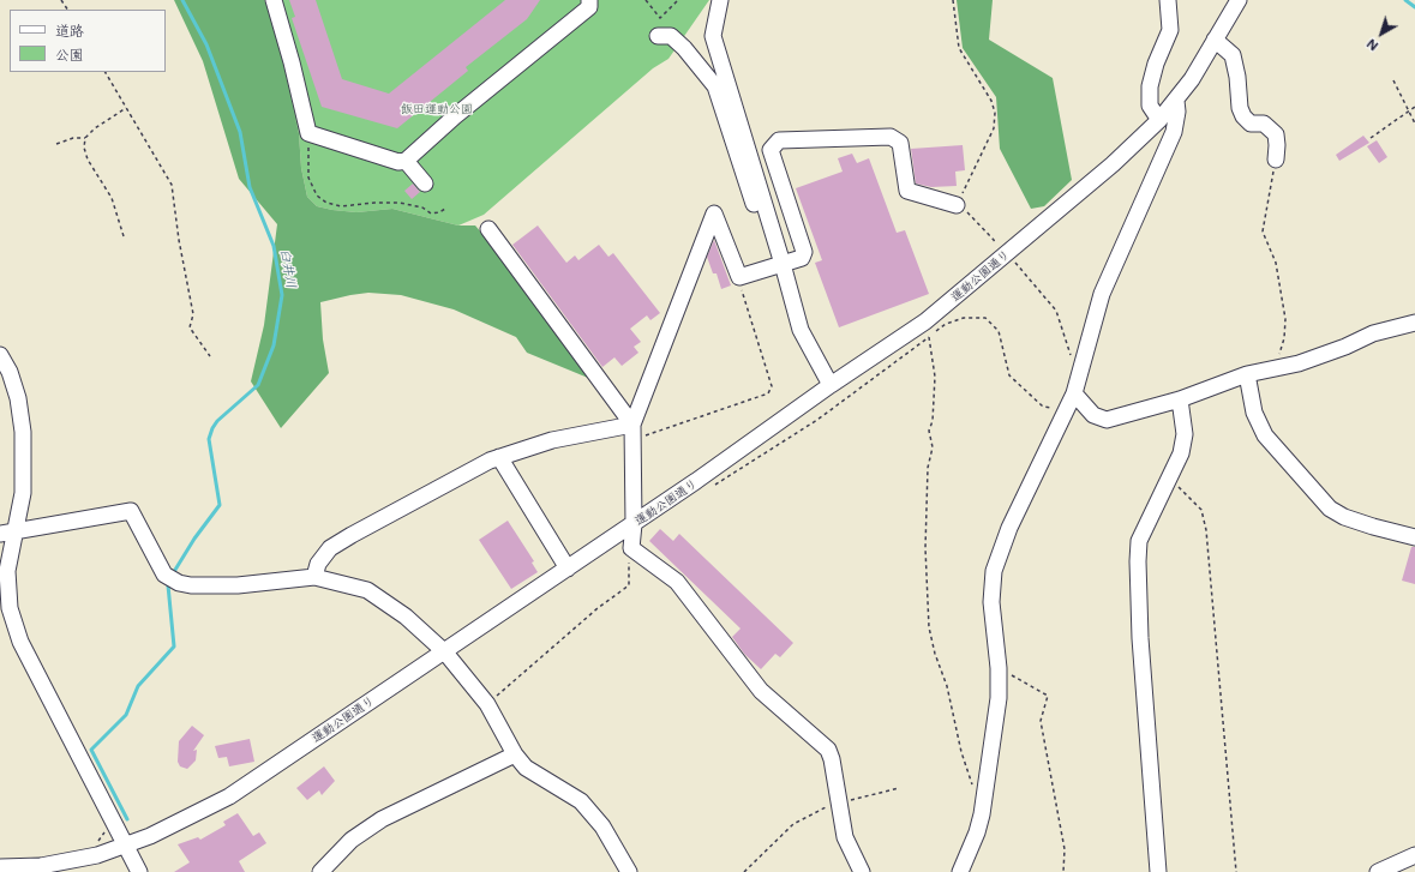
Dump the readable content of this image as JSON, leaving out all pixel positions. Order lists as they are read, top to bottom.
{
  "streets": {
    "street": ["運動公園通り"]
  },
  "water": ["臼井川"],
  "parks": ["飯田運動公園"],
  "legend": ["道路", "公園"],
  "north": "bottom left"
}
